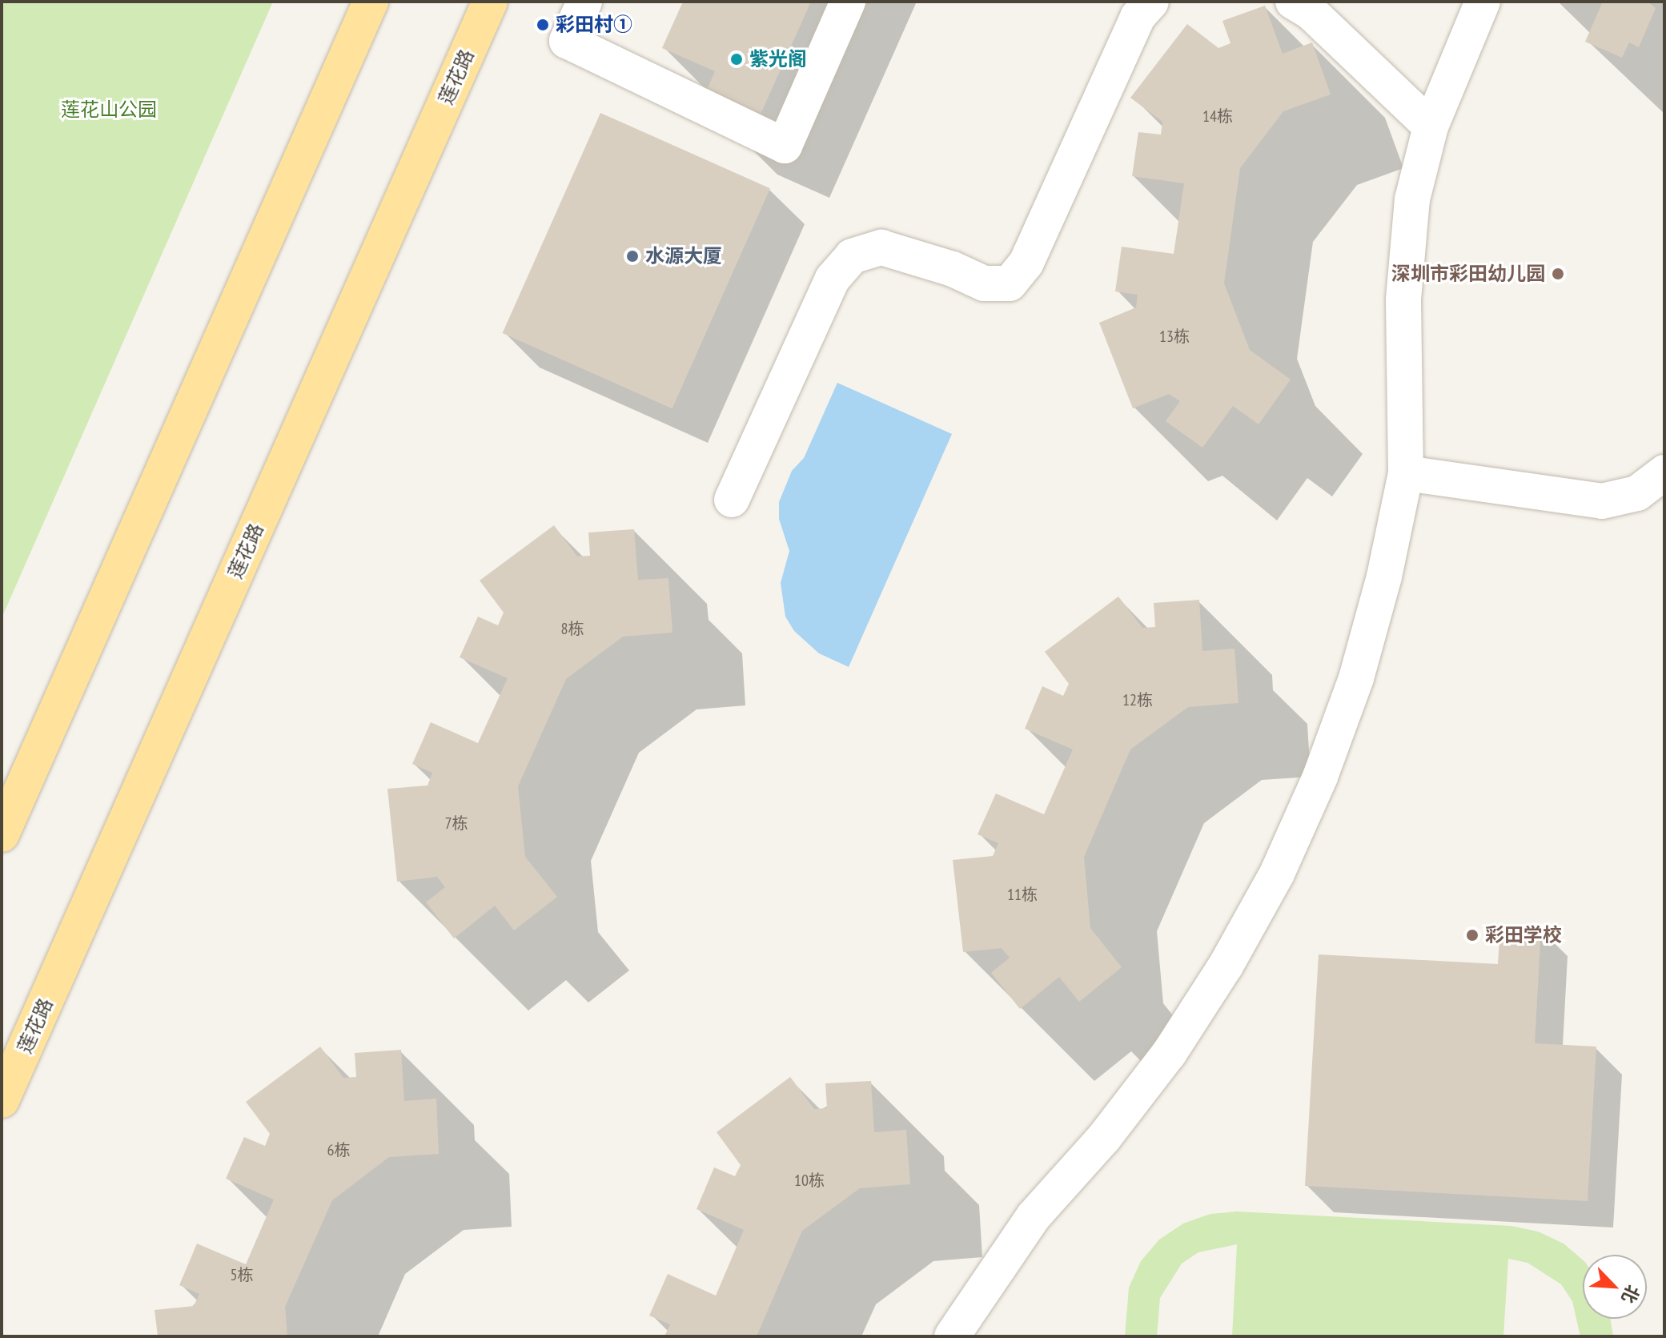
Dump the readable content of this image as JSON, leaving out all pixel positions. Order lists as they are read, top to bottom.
{
  "streets": {
    "main road": ["莲花路"]
  },
  "parks": ["莲花山公园"],
  "places": [
    "彩田村①",
    "紫光阁",
    "水源大厦",
    "深圳市彩田幼儿园",
    "彩田学校"
  ],
  "house_numbers": [
    "14栋",
    "13栋",
    "8栋",
    "12栋",
    "7栋",
    "11栋",
    "6栋",
    "10栋",
    "5栋"
  ],
  "north": "bottom right"
}
